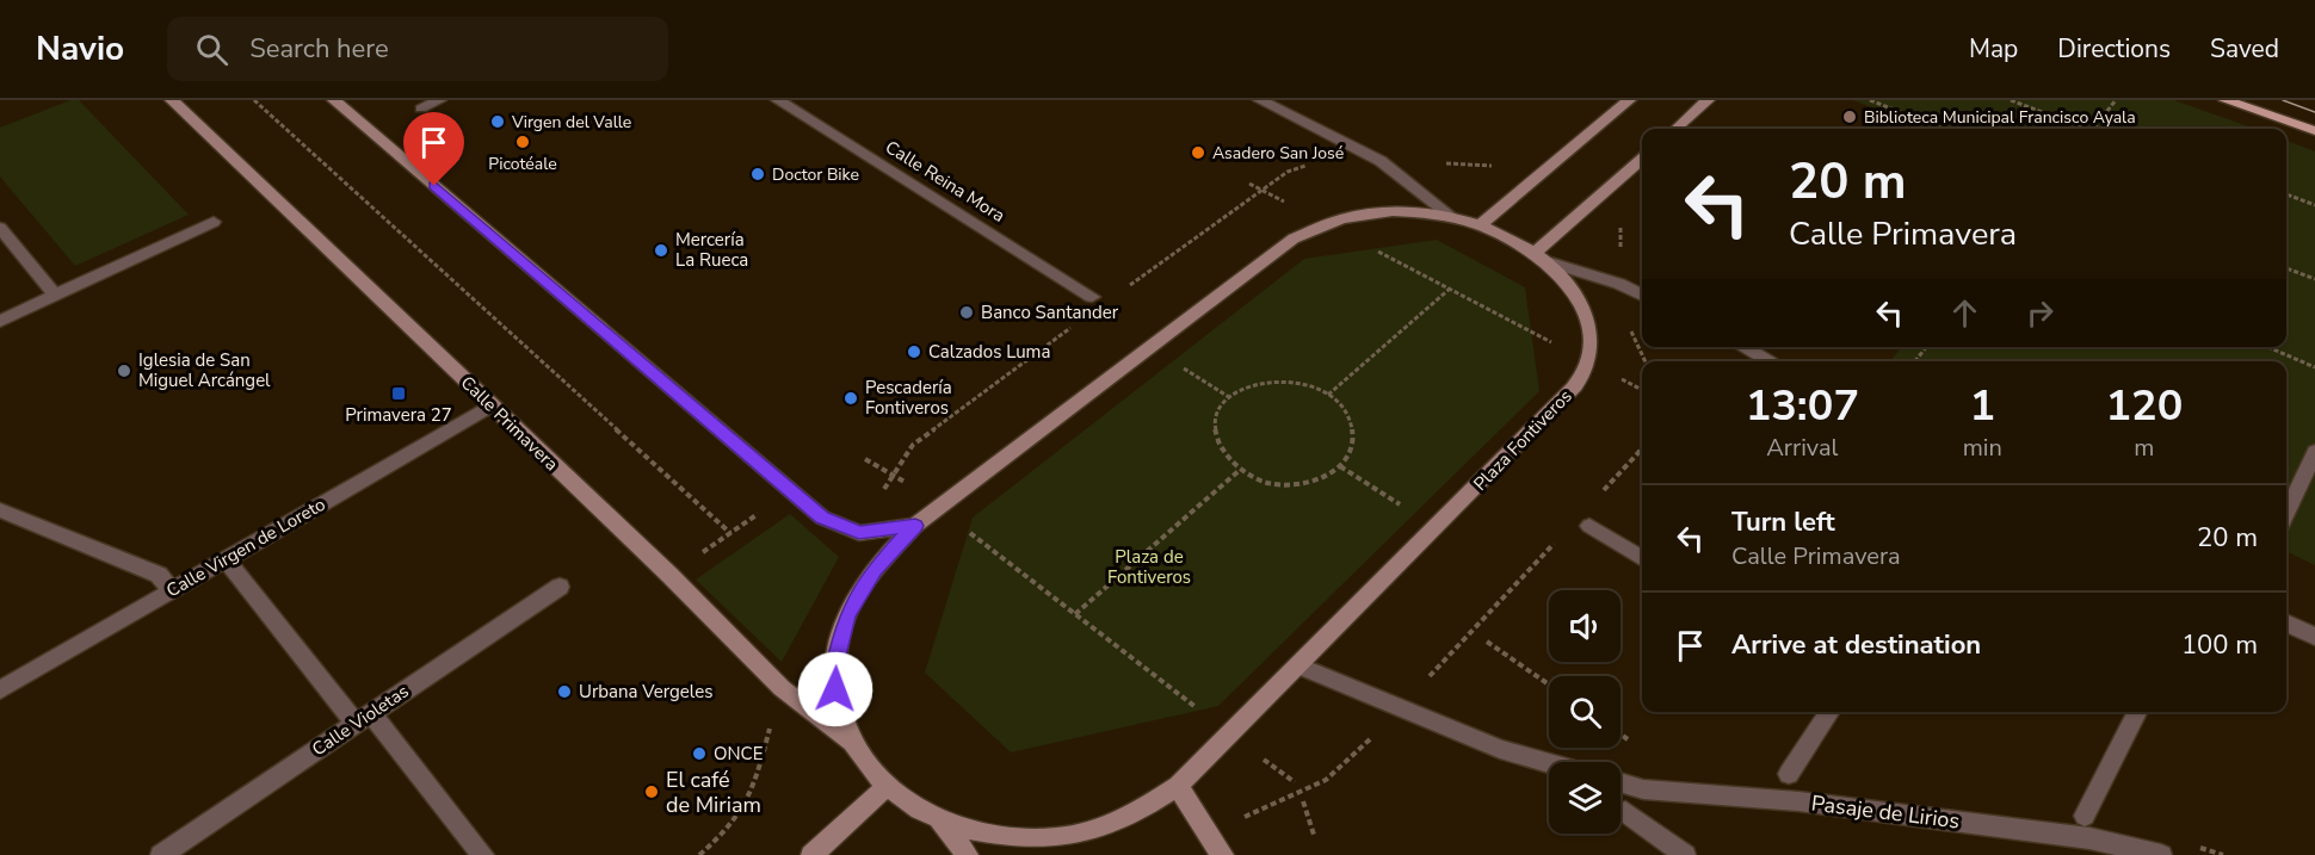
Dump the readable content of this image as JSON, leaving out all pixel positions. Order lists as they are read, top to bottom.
{
  "streets": {
    "main road": ["Calle Primavera", "Plaza Fontiveros"],
    "street": [
      "Calle Reina Mora",
      "Calle Virgen de Loreto",
      "Calle Violetas",
      "Pasaje de Lirios"
    ]
  },
  "crossings": [
    ["Calle Primavera", "Plaza Fontiveros"],
    ["Calle Primavera", "Calle Virgen de Loreto"]
  ],
  "parks": ["Plaza de Fontiveros"],
  "places": {
    "other": [
      "Biblioteca Municipal Francisco Ayala",
      "Virgen del Valle",
      "Picotéale",
      "Asadero San José",
      "Doctor Bike",
      "Mercería La Rueca",
      "Banco Santander",
      "Calzados Luma",
      "Iglesia de San Miguel Arcángel",
      "Pescadería Fontiveros",
      "Urbana Vergeles",
      "ONCE",
      "El café de Miriam"
    ],
    "transit": ["Primavera 27"]
  },
  "page": {
    "header": "Navio",
    "search": "Search here",
    "nav": ["Map", "Directions", "Saved"],
    "turn": ["20 m", "Calle Primavera"],
    "eta": [
      "13:07",
      "Arrival",
      "1",
      "min",
      "120",
      "m"
    ],
    "list": [
      {
        "name": "Turn left",
        "note": "Calle Primavera",
        "value": "20 m"
      },
      {
        "name": "Arrive at destination",
        "value": "100 m"
      }
    ]
  }
}
